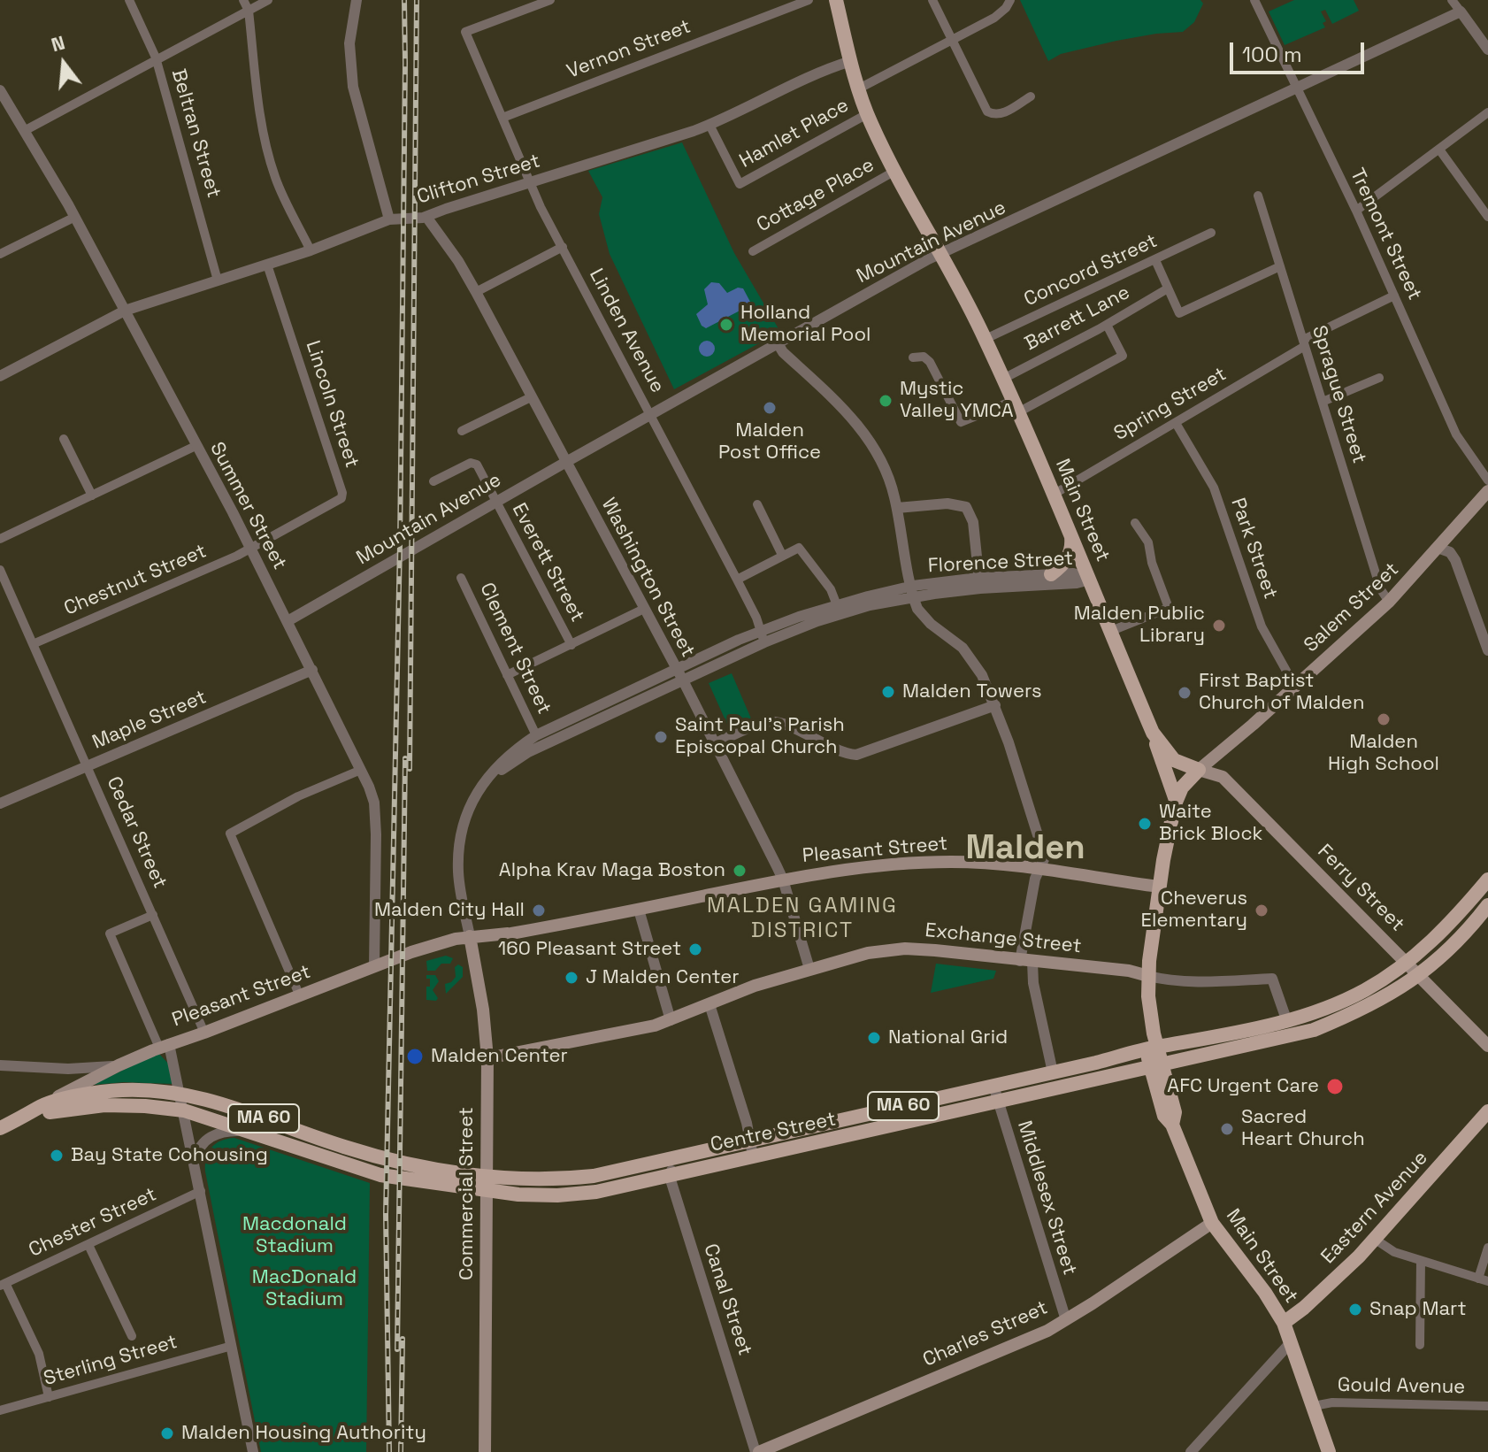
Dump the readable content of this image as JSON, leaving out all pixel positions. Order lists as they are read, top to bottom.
{
  "streets": {
    "main road": [
      "Main Street",
      "Salem Street",
      "Pleasant Street",
      "Ferry Street",
      "Exchange Street",
      "MA 60",
      "Centre Street",
      "Commercial Street",
      "Eastern Avenue",
      "Charles Street"
    ],
    "street": [
      "Vernon Street",
      "Beltran Street",
      "Hamlet Place",
      "Clifton Street",
      "Cottage Place",
      "Tremont Street",
      "Mountain Avenue",
      "Concord Street",
      "Barrett Lane",
      "Linden Avenue",
      "Sprague Street",
      "Lincoln Street",
      "Spring Street",
      "Summer Street",
      "Park Street",
      "Everett Street",
      "Florence Street",
      "Washington Street",
      "Chestnut Street",
      "Clement Street",
      "Maple Street",
      "Cedar Street",
      "Middlesex Street",
      "Chester Street",
      "Canal Street",
      "Sterling Street",
      "Gould Avenue"
    ]
  },
  "crossings": [
    ["Vernon Street", "Linden Avenue"],
    ["Beltran Street", "Clifton Street"],
    ["Hamlet Place", "Clifton Street"],
    ["Hamlet Place", "Main Street"],
    ["Clifton Street", "Linden Avenue"],
    ["Clifton Street", "Lincoln Street"],
    ["Clifton Street", "Summer Street"],
    ["Clifton Street", "Main Street"],
    ["Clifton Street", "Washington Street"],
    ["Cottage Place", "Main Street"],
    ["Tremont Street", "Mountain Avenue"],
    ["Tremont Street", "Spring Street"],
    ["Mountain Avenue", "Linden Avenue"],
    ["Mountain Avenue", "Summer Street"],
    ["Mountain Avenue", "Main Street"],
    ["Mountain Avenue", "Everett Street"],
    ["Mountain Avenue", "Washington Street"],
    ["Concord Street", "Main Street"],
    ["Barrett Lane", "Main Street"],
    ["Linden Avenue", "Florence Street"],
    ["Sprague Street", "Spring Street"],
    ["Sprague Street", "Salem Street"],
    ["Lincoln Street", "Summer Street"],
    ["Lincoln Street", "Chestnut Street"],
    ["Spring Street", "Main Street"],
    ["Spring Street", "Park Street"],
    ["Summer Street", "Chestnut Street"],
    ["Summer Street", "Maple Street"],
    ["Summer Street", "Pleasant Street"],
    ["Main Street", "Florence Street"],
    ["Main Street", "Salem Street"],
    ["Main Street", "Pleasant Street"],
    ["Main Street", "Ferry Street"],
    ["Main Street", "Exchange Street"],
    ["Main Street", "Centre Street"],
    ["Main Street", "Eastern Avenue"],
    ["Main Street", "Charles Street"],
    ["Main Street", "Gould Avenue"],
    ["Park Street", "Salem Street"],
    ["Florence Street", "Washington Street"],
    ["Florence Street", "Clement Street"],
    ["Florence Street", "Pleasant Street"],
    ["Florence Street", "Commercial Street"],
    ["Washington Street", "Pleasant Street"],
    ["Washington Street", "Exchange Street"],
    ["Chestnut Street", "Cedar Street"],
    ["Salem Street", "Ferry Street"],
    ["Maple Street", "Cedar Street"],
    ["Cedar Street", "Pleasant Street"],
    ["Pleasant Street", "Centre Street"],
    ["Pleasant Street", "Commercial Street"],
    ["Ferry Street", "Centre Street"],
    ["Exchange Street", "Commercial Street"],
    ["Centre Street", "Commercial Street"],
    ["Centre Street", "Middlesex Street"],
    ["Centre Street", "Canal Street"],
    ["Middlesex Street", "Charles Street"],
    ["Canal Street", "Charles Street"]
  ],
  "districts": ["Malden", "MALDEN GAMING DISTRICT"],
  "parks": ["Macdonald Stadium", "MacDonald Stadium"],
  "places": [
    "Holland Memorial Pool",
    "Mystic Valley YMCA",
    "Malden Post Office",
    "Malden Public Library",
    "Malden Towers",
    "First Baptist Church of Malden",
    "Malden High School",
    "Saint Paul's Parish Episcopal Church",
    "Waite Brick Block",
    "Alpha Krav Maga Boston",
    "Malden City Hall",
    "Cheverus Elementary",
    "160 Pleasant Street",
    "J Malden Center",
    "National Grid",
    "Malden Center",
    "AFC Urgent Care",
    "Sacred Heart Church",
    "Bay State Cohousing",
    "Snap Mart",
    "Malden Housing Authority"
  ],
  "scale_bar": "100 m",
  "north": "top"
}
